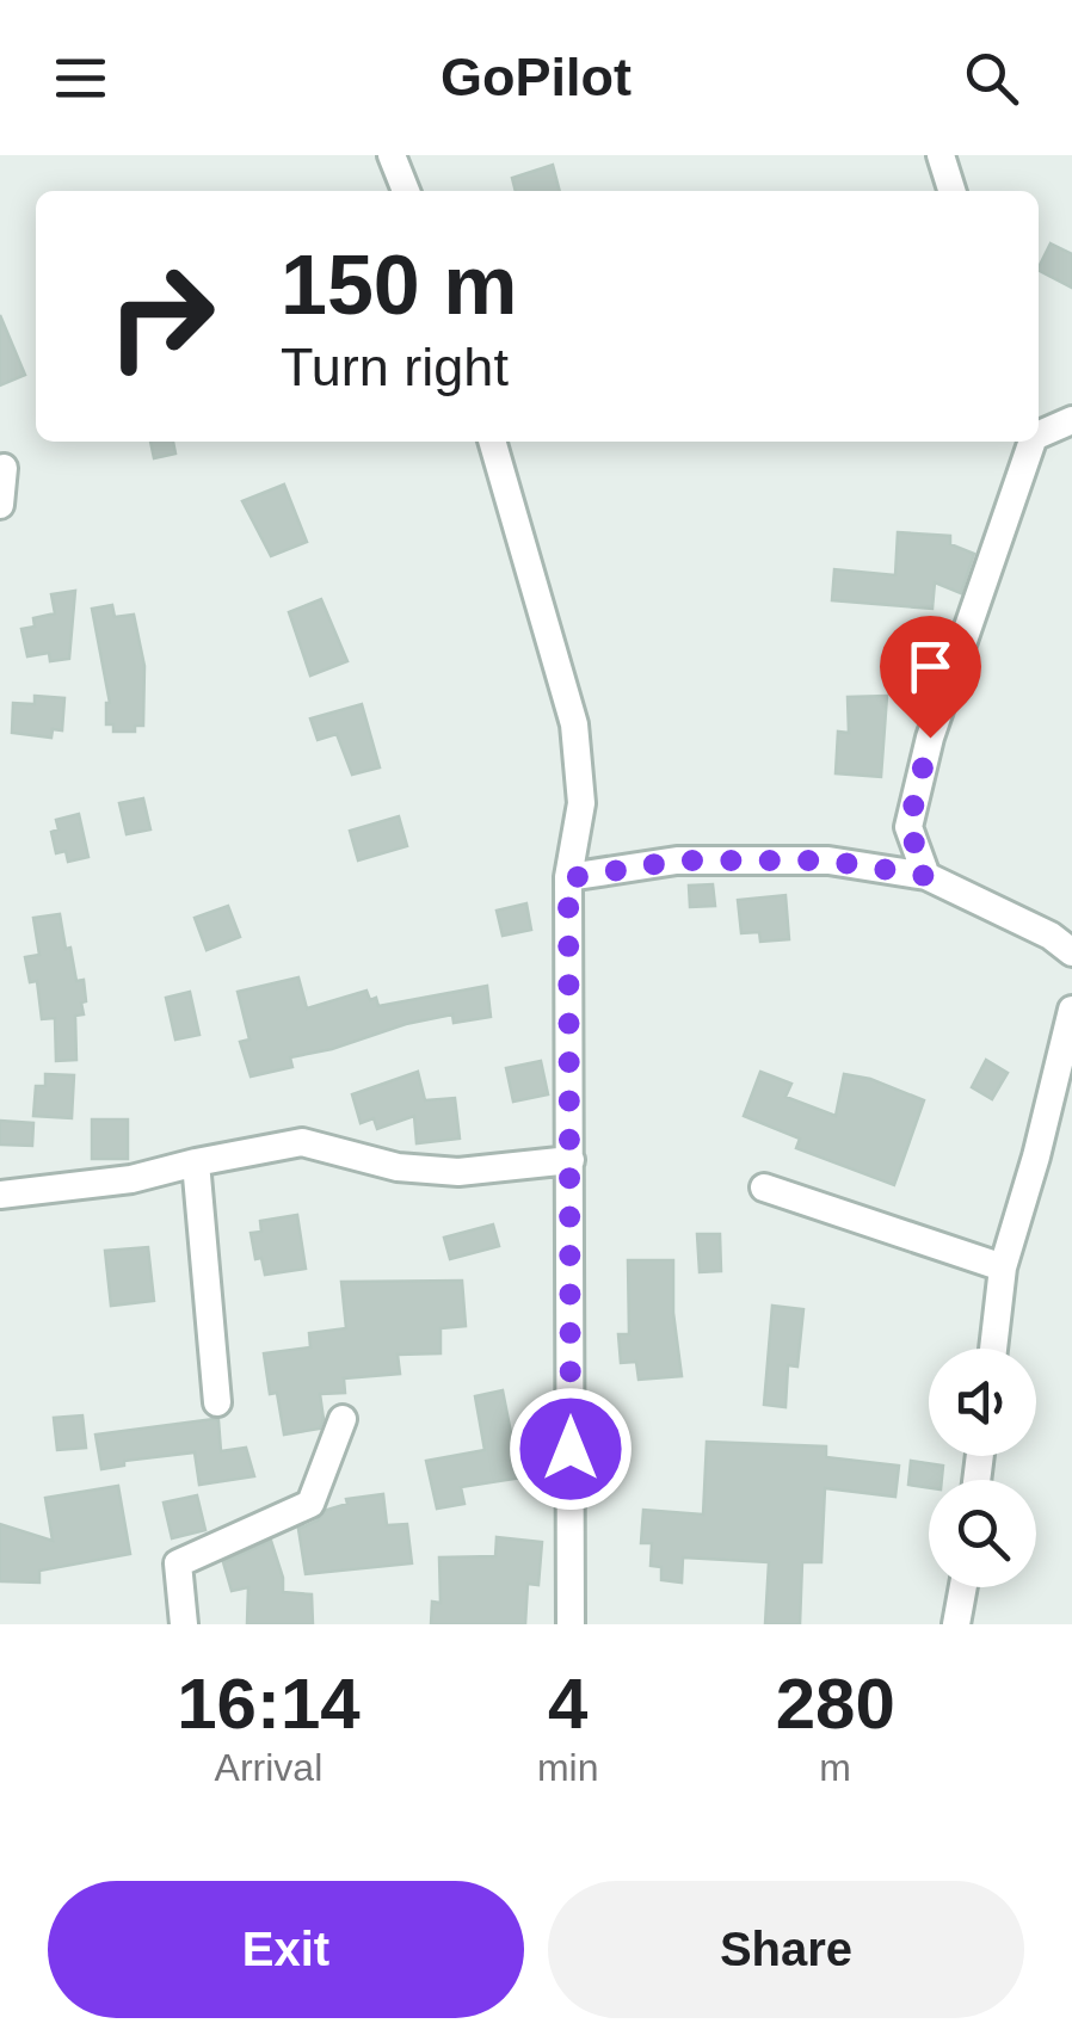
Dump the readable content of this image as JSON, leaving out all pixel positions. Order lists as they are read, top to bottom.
{
  "page": {
    "header": "GoPilot",
    "turn": ["150 m", "Turn right"],
    "eta": [
      "16:14",
      "Arrival",
      "4",
      "min",
      "280",
      "m"
    ],
    "buttons": ["Exit", "Share"]
  }
}
